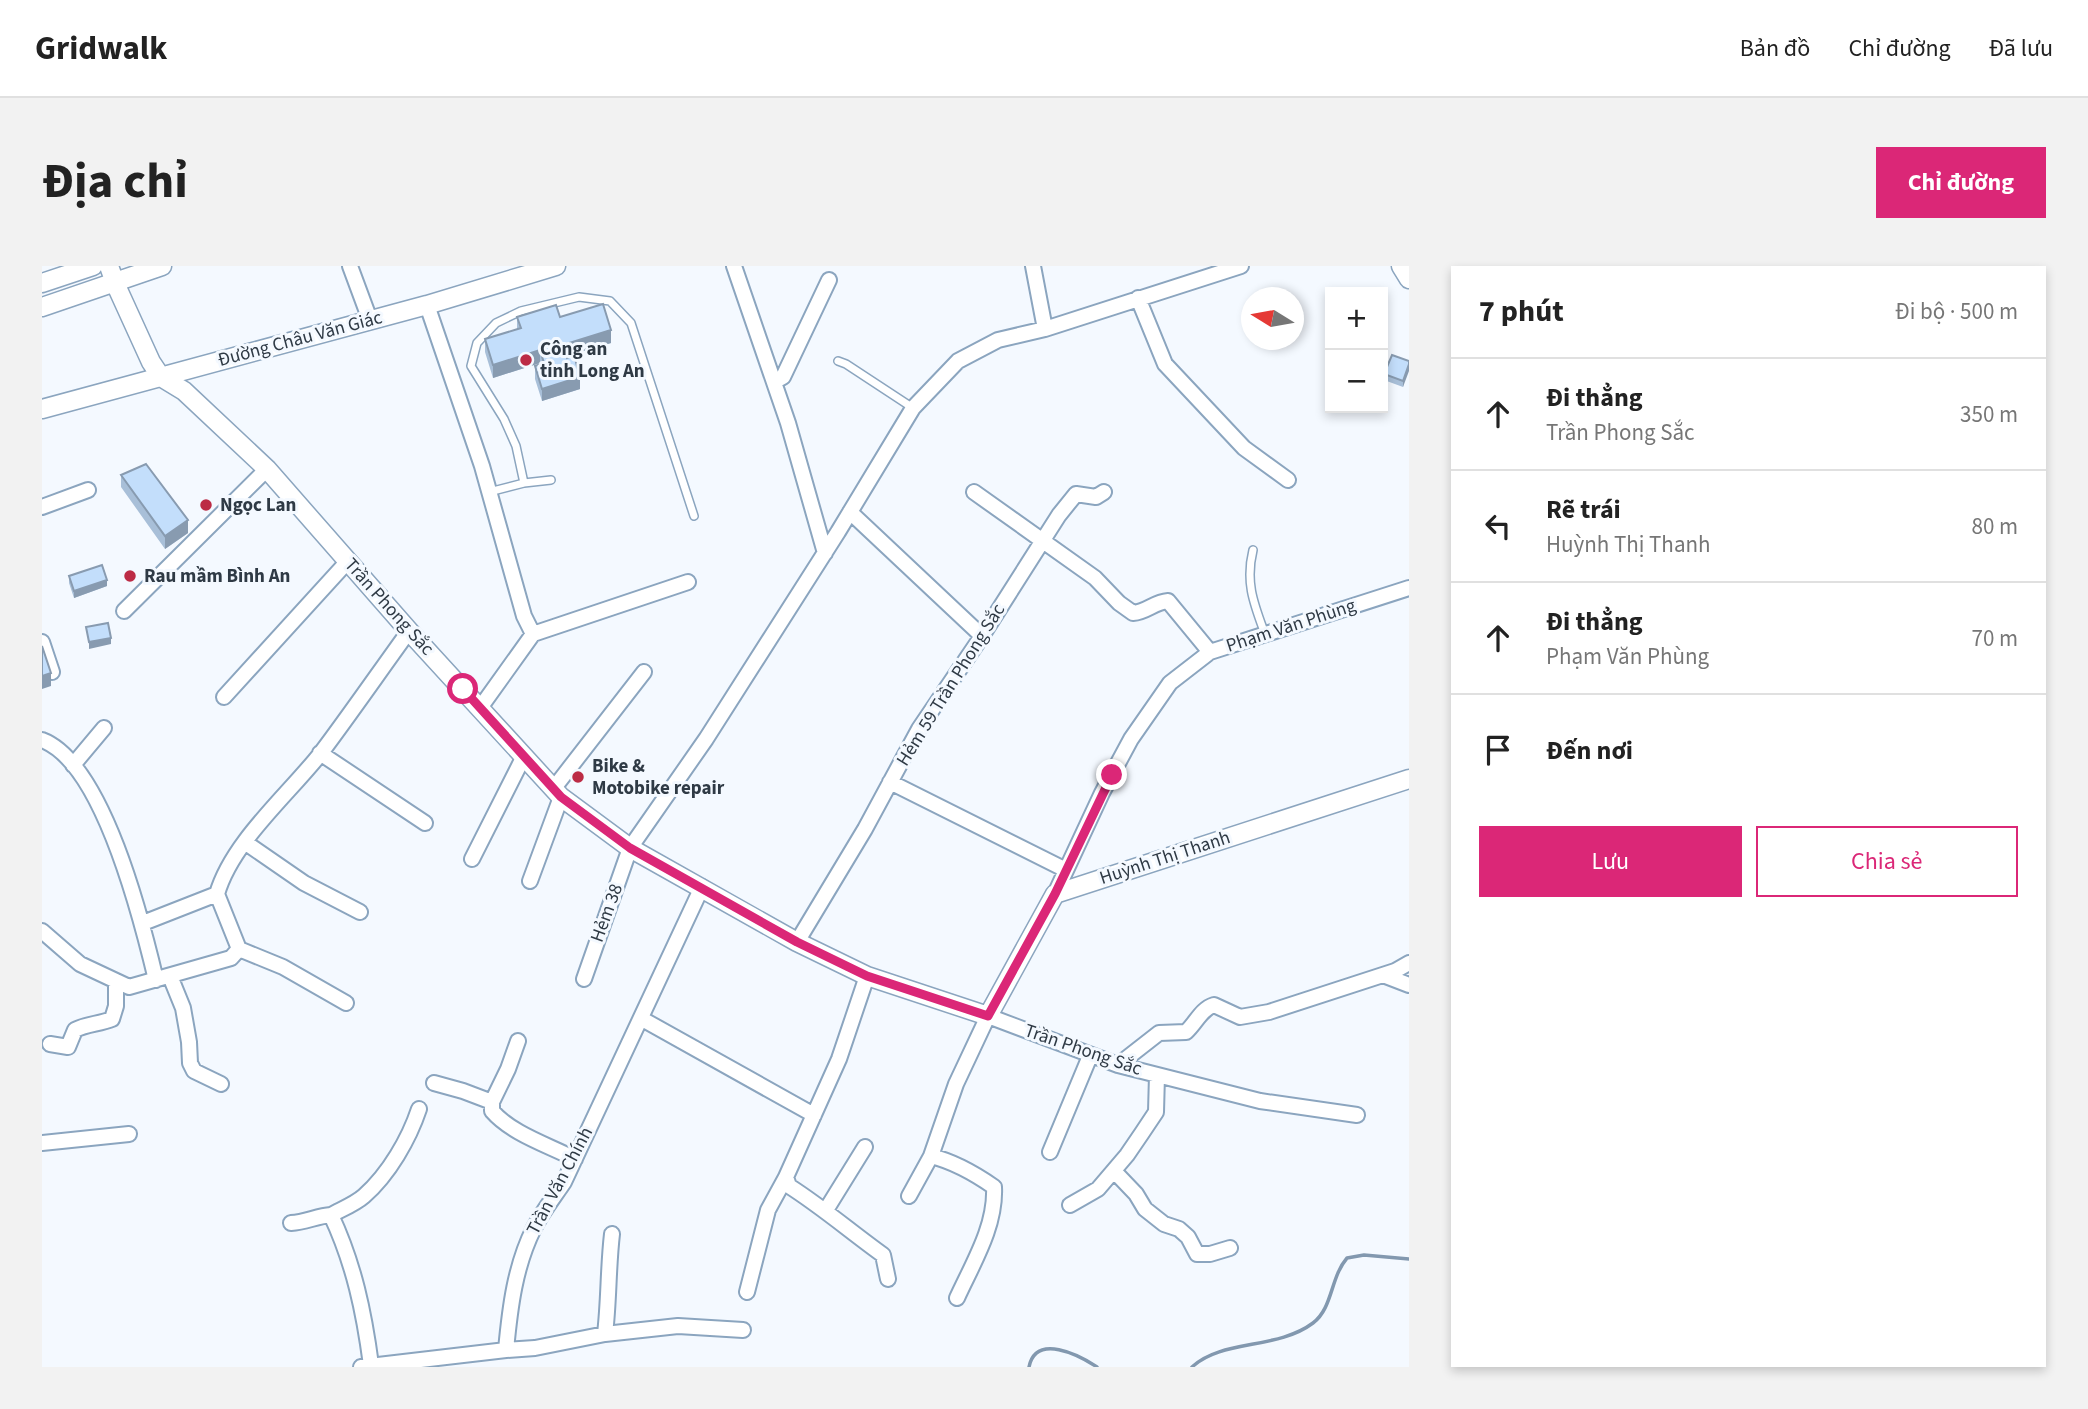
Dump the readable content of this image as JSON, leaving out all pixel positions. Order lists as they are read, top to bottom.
{
  "streets": {
    "street": [
      "Đường Châu Văn Giác",
      "Trần Phong Sắc",
      "Phạm Văn Phùng",
      "Hẻm 59 Trần Phong Sắc",
      "Huỳnh Thị Thanh",
      "Hẻm 38",
      "Trần Văn Chính"
    ]
  },
  "crossings": [
    ["Đường Châu Văn Giác", "Trần Phong Sắc"],
    ["Trần Phong Sắc", "Hẻm 59 Trần Phong Sắc"],
    ["Trần Phong Sắc", "Hẻm 38"],
    ["Trần Phong Sắc", "Trần Văn Chính"],
    ["Phạm Văn Phùng", "Huỳnh Thị Thanh"]
  ],
  "places": [
    "Công an tỉnh Long An",
    "Ngọc Lan",
    "Rau mầm Bình An",
    "Bike & Motobike repair"
  ],
  "north": "left",
  "page": {
    "header": "Gridwalk",
    "nav": ["Bản đồ", "Chỉ đường", "Đã lưu"],
    "title": "Địa chỉ",
    "buttons": [
      "Chỉ đường",
      ["Lưu", "Chia sẻ"]
    ],
    "heading": ["7 phút", "Đi bộ · 500 m"],
    "map_buttons": ["+", "−"],
    "list": [
      ["Đi thẳng", "Trần Phong Sắc", "350 m"],
      ["Rẽ trái", "Huỳnh Thị Thanh", "80 m"],
      ["Đi thẳng", "Phạm Văn Phùng", "70 m"],
      "Đến nơi"
    ]
  }
}
